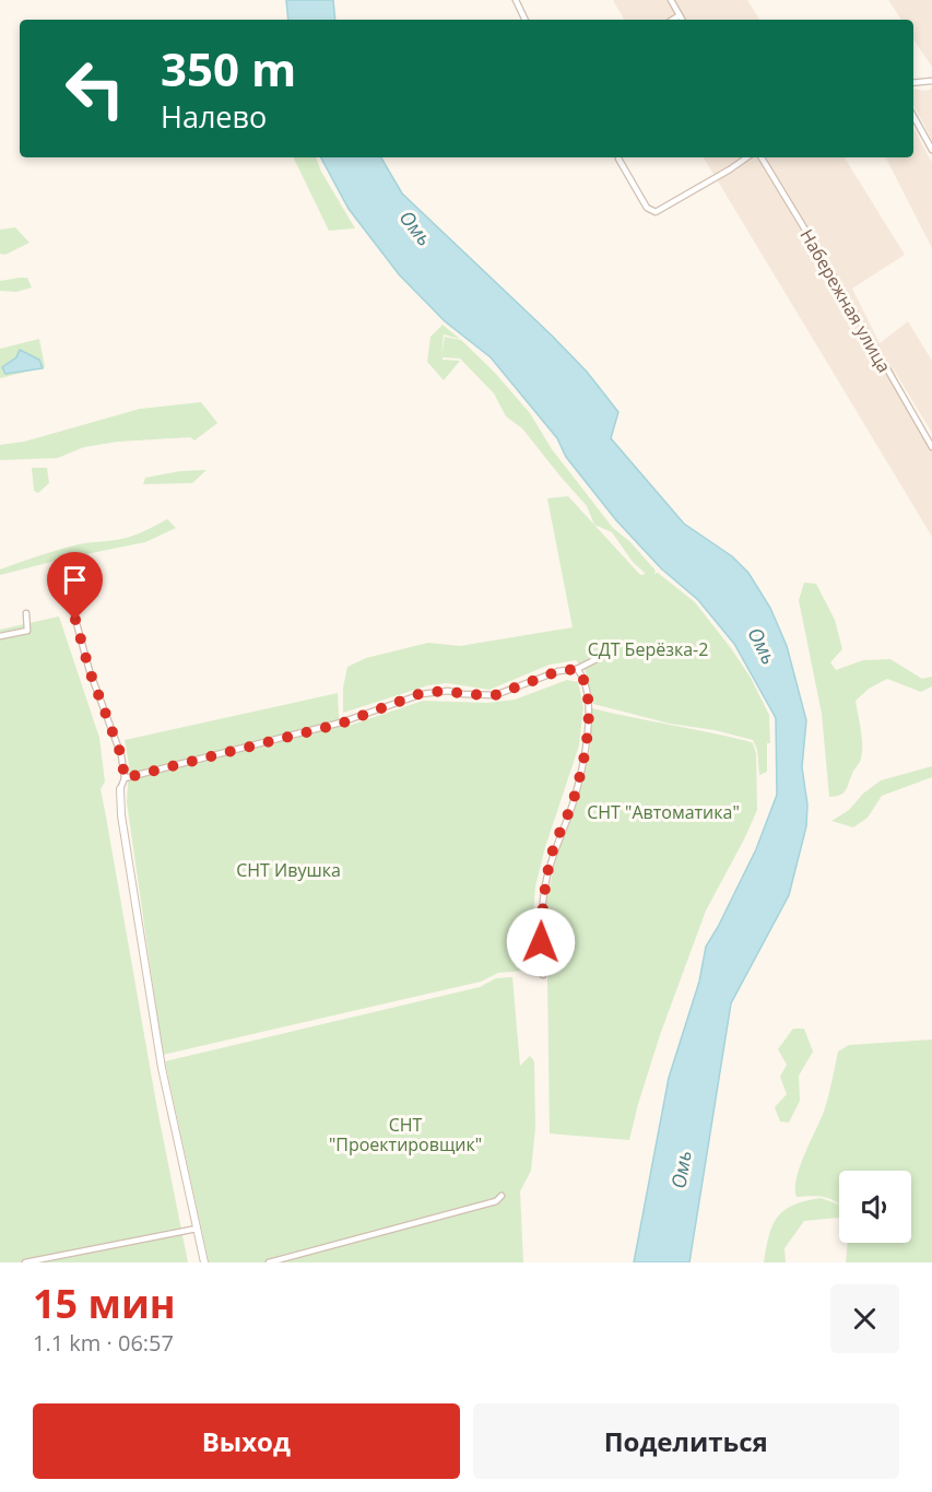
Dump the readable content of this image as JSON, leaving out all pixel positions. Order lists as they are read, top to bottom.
{
  "streets": {
    "street": ["Набережная улица"]
  },
  "water": ["Омь"],
  "parks": [
    "СДТ Берёзка-2",
    "СНТ \"Автоматика\"",
    "СНТ Ивушка",
    "СНТ \"Проектировщик\""
  ],
  "page": {
    "turn": ["350 m", "Налево"],
    "heading": ["15 мин", "1.1 km · 06:57"],
    "buttons": ["Выход", "Поделиться"]
  }
}
